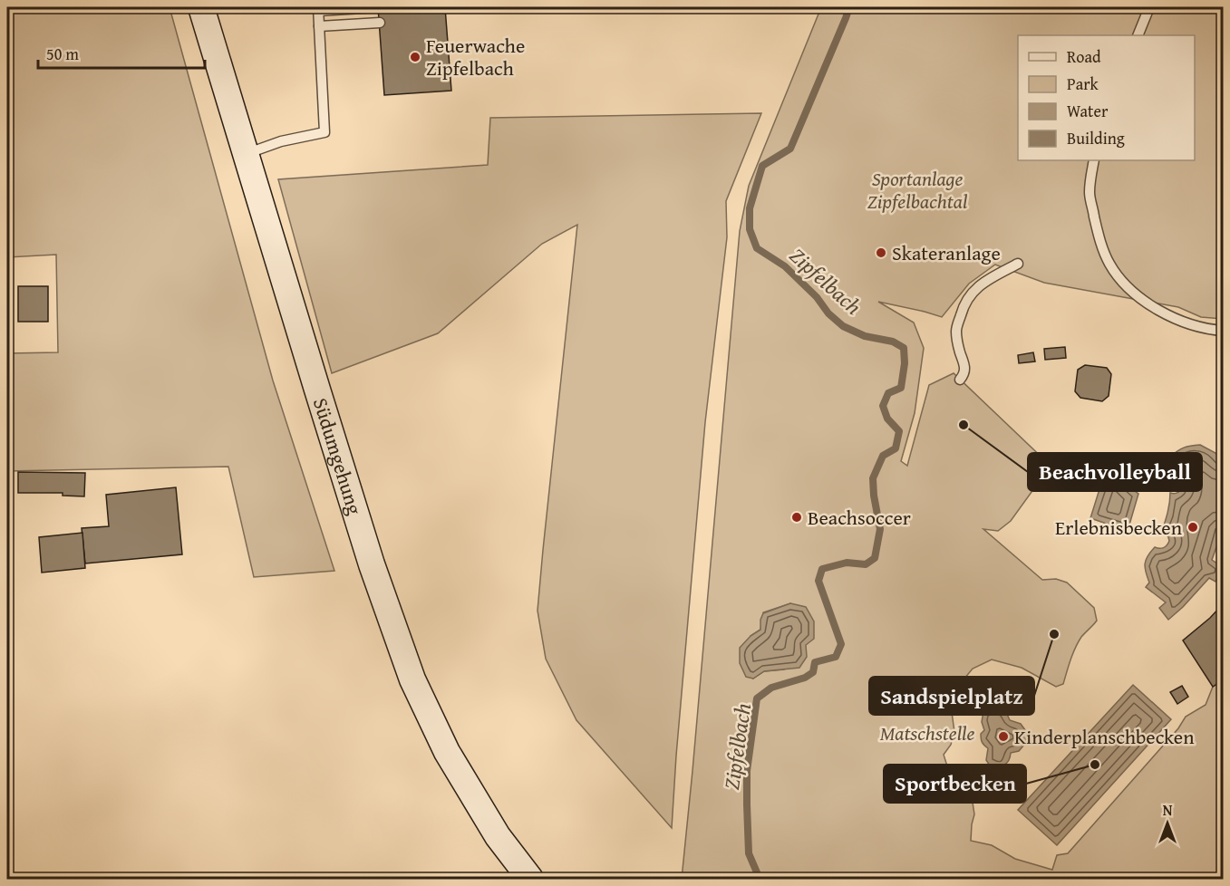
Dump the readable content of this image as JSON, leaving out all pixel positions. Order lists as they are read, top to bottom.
{
  "streets": {
    "main road": ["Südumgehung"]
  },
  "water": ["Zipfelbach"],
  "parks": ["Sportanlage Zipfelbachtal", "Matschstelle"],
  "places": [
    "Feuerwache Zipfelbach",
    "Skateranlage",
    "Beachvolleyball",
    "Beachsoccer",
    "Erlebnisbecken",
    "Sandspielplatz",
    "Kinderplanschbecken",
    "Sportbecken"
  ],
  "legend": [
    "Road",
    "Park",
    "Water",
    "Building"
  ],
  "scale_bar": "50 m",
  "north": "top"
}
